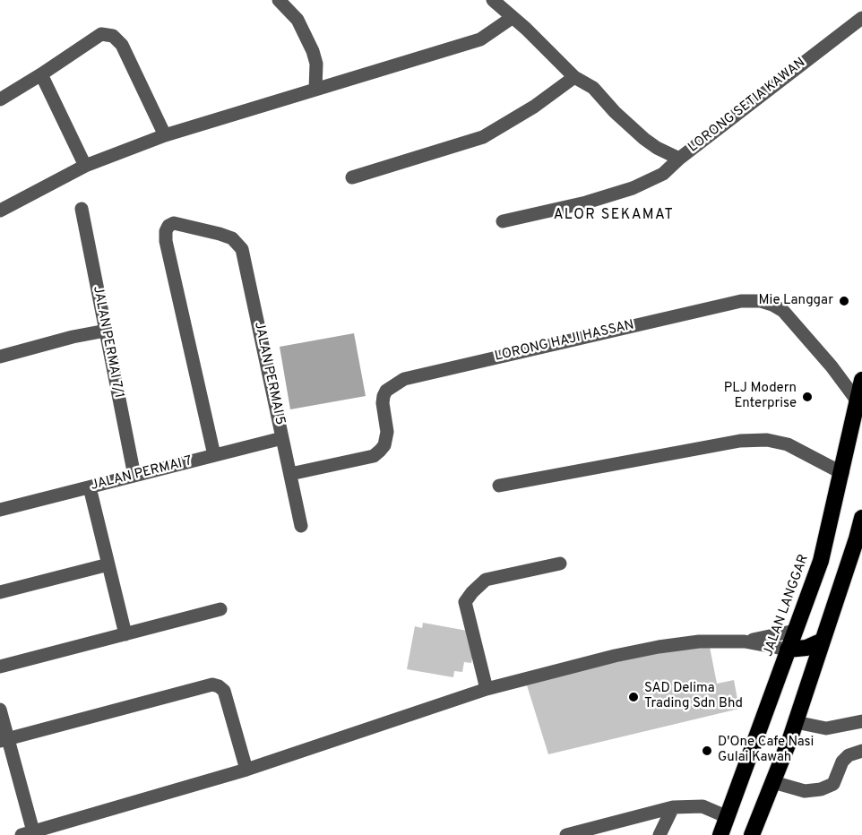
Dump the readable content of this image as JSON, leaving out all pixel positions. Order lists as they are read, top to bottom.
{
  "streets": {
    "highway": ["JALAN LANGGAR"],
    "street": [
      "LORONG SETIA KAWAN",
      "LORONG HAJI HASSAN",
      "JALAN PERMAI 7/1",
      "JALAN PERMAI 5",
      "JALAN PERMAI 7"
    ]
  },
  "crossings": [
    ["LORONG HAJI HASSAN", "JALAN PERMAI 5"],
    ["LORONG HAJI HASSAN", "JALAN LANGGAR"],
    ["JALAN PERMAI 7/1", "JALAN PERMAI 7"],
    ["JALAN PERMAI 5", "JALAN PERMAI 7"]
  ],
  "districts": ["ALOR SEKAMAT"],
  "places": [
    "Mie Langgar",
    "PLJ Modern Enterprise",
    "SAD Delima Trading Sdn Bhd",
    "D'One Cafe Nasi Gulai Kawah"
  ]
}
